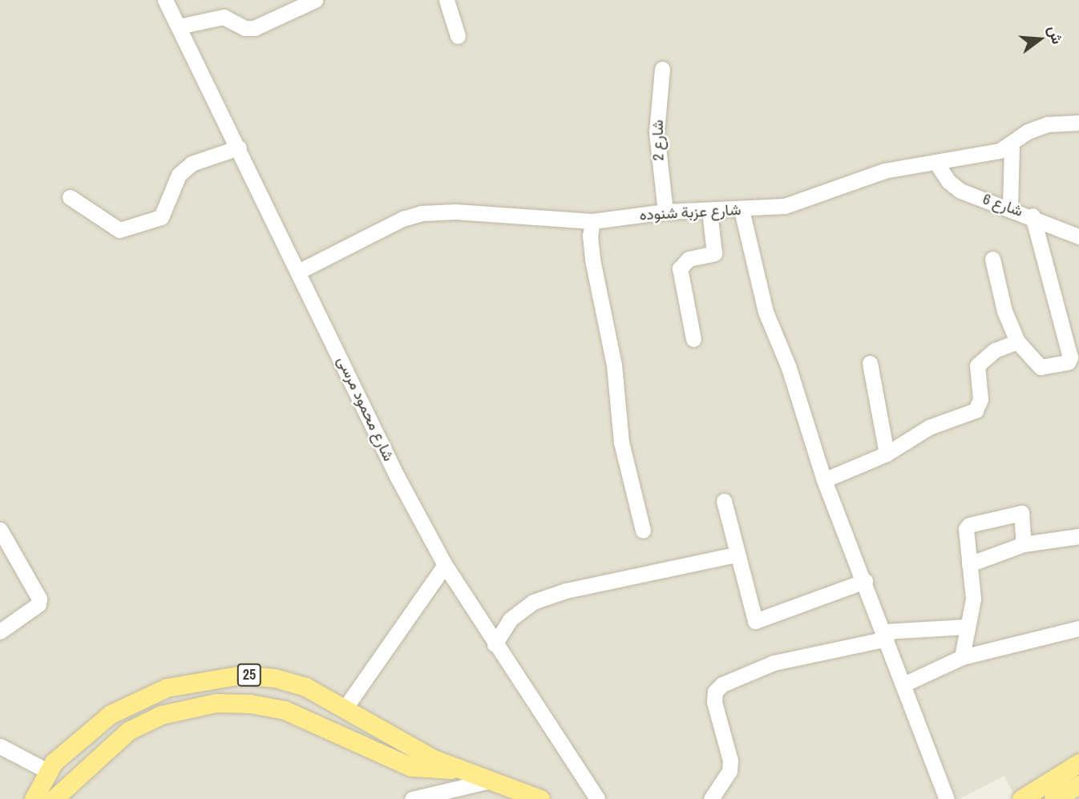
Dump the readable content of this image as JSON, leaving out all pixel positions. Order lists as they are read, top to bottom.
{
  "streets": {
    "main road": ["25"],
    "street": [
      "شارع 2",
      "شارع 6",
      "شارع عزبة شنوده",
      "شارع محمود مرسى"
    ]
  },
  "crossings": [
    ["شارع 2", "شارع عزبة شنوده"],
    ["شارع 6", "شارع عزبة شنوده"],
    ["شارع عزبة شنوده", "شارع محمود مرسى"]
  ],
  "north": "right"
}
